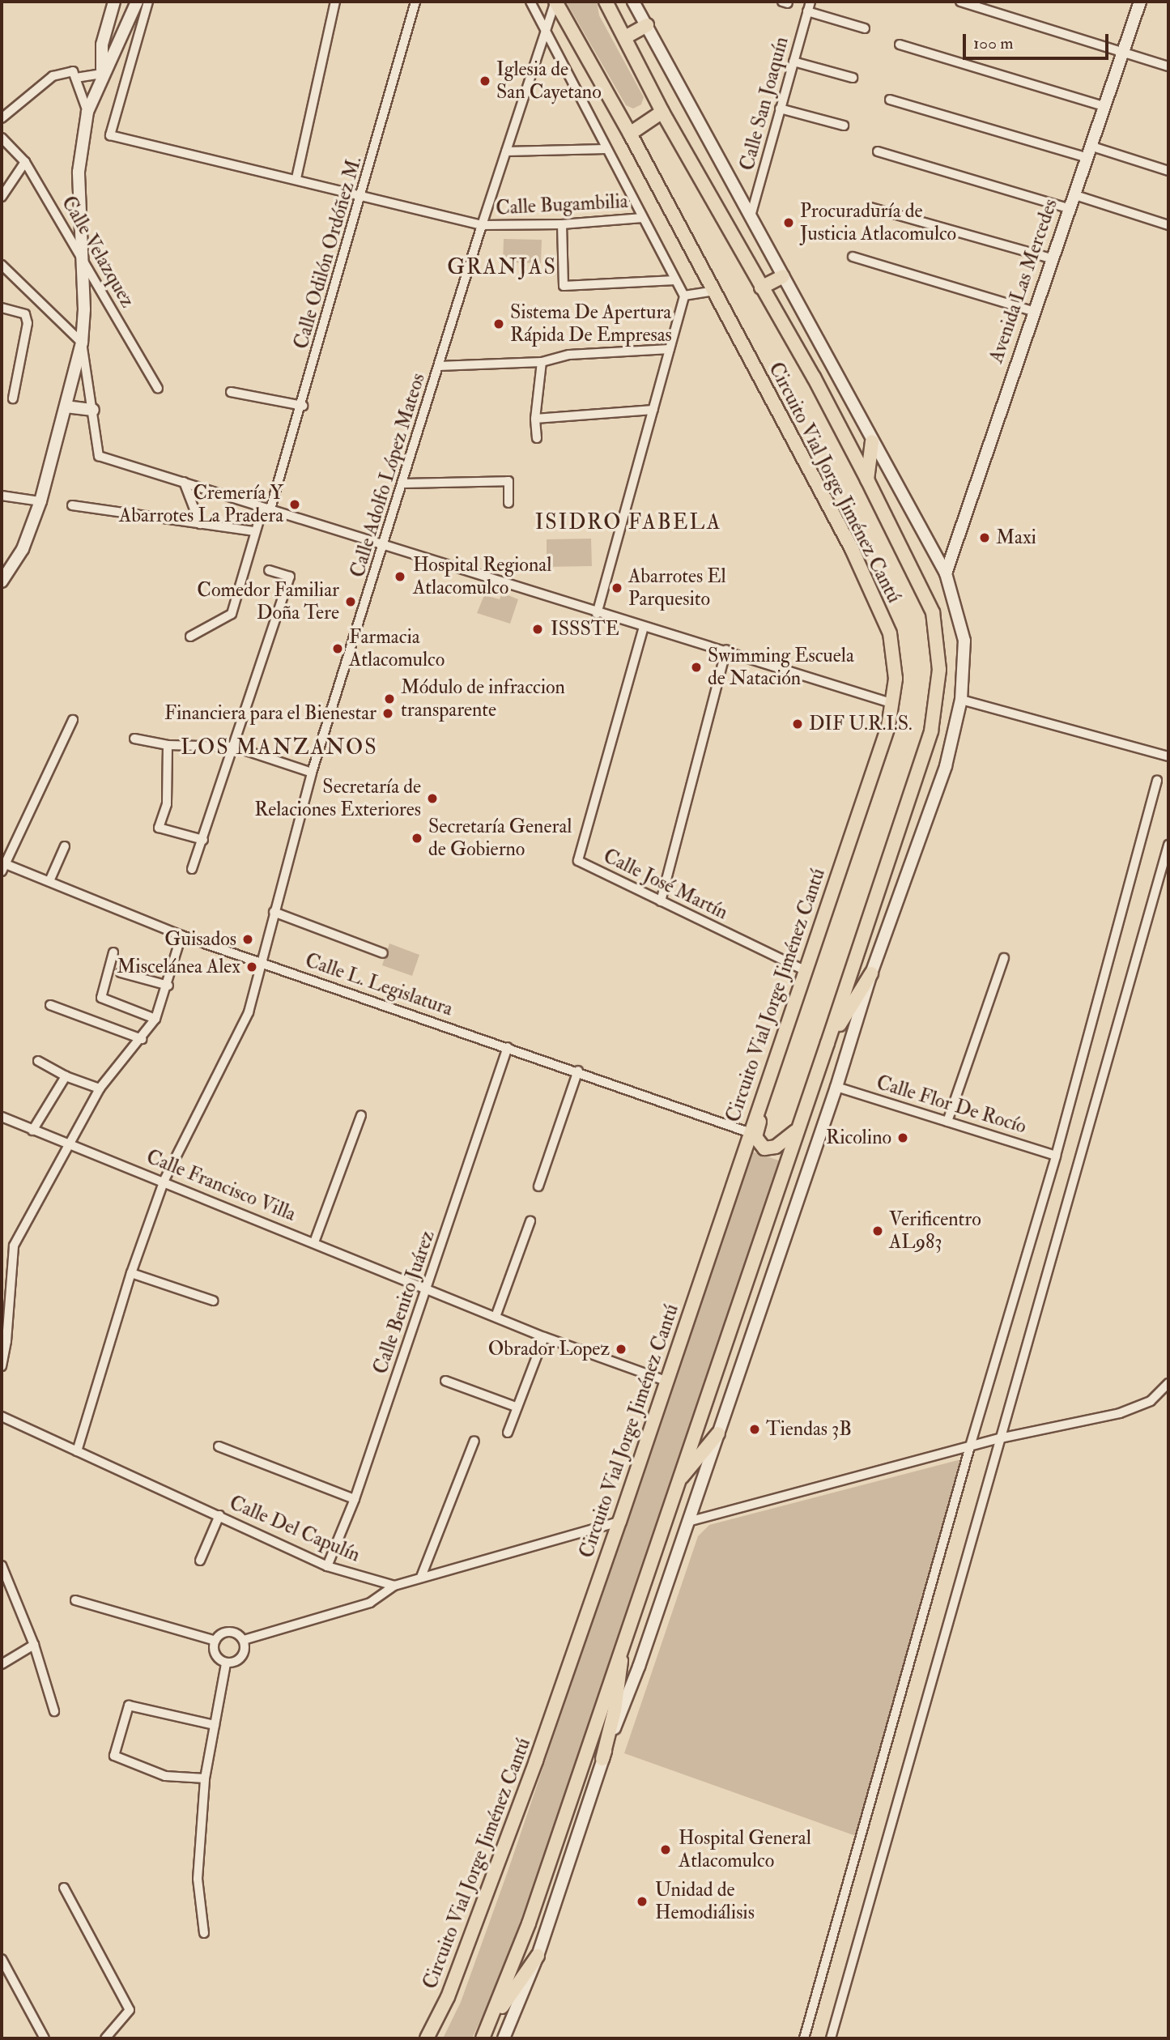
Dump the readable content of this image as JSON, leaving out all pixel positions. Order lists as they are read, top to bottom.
{
  "streets": {
    "main road": ["Circuito Vial Jorge Jiménez Cantú"],
    "street": [
      "Calle San Joaquín",
      "Calle Bugambilia",
      "Calle Velazquez",
      "Calle Odilón Ordóñez M.",
      "Avenida Las Mercedes",
      "Calle Adolfo López Mateos",
      "Calle José Martín",
      "Calle L. Legislatura",
      "Calle Flor De Rocío",
      "Calle Francisco Villa",
      "Calle Benito Juárez",
      "Calle Del Capulín"
    ]
  },
  "crossings": [
    ["Calle Bugambilia", "Calle Odilón Ordóñez M."],
    ["Calle Bugambilia", "Calle Adolfo López Mateos"],
    ["Calle Adolfo López Mateos", "Circuito Vial Jorge Jiménez Cantú"],
    ["Calle Adolfo López Mateos", "Calle L. Legislatura"],
    ["Calle Adolfo López Mateos", "Calle Francisco Villa"],
    ["Calle Adolfo López Mateos", "Calle Del Capulín"],
    ["Circuito Vial Jorge Jiménez Cantú", "Calle José Martín"],
    ["Circuito Vial Jorge Jiménez Cantú", "Calle L. Legislatura"],
    ["Circuito Vial Jorge Jiménez Cantú", "Calle Francisco Villa"],
    ["Calle L. Legislatura", "Calle Benito Juárez"],
    ["Calle Francisco Villa", "Calle Benito Juárez"],
    ["Calle Benito Juárez", "Calle Del Capulín"]
  ],
  "districts": ["GRANJAS", "ISIDRO FABELA", "LOS MANZANOS"],
  "places": [
    "Iglesia de San Cayetano",
    "Procuraduría de Justicia Atlacomulco",
    "Sistema De Apertura Rápida De Empresas",
    "Cremería Y Abarrotes La Pradera",
    "Maxi",
    "Hospital Regional Atlacomulco",
    "Abarrotes El Parquesito",
    "Comedor Familiar Doña Tere",
    "ISSSTE",
    "Farmacia Atlacomulco",
    "Swimming Escuela de Natación",
    "Módulo de infraccion transparente",
    "Financiera para el Bienestar",
    "DIF U.R.I.S.",
    "Secretaría de Relaciones Exteriores",
    "Secretaría General de Gobierno",
    "Guisados",
    "Miscelánea Alex",
    "Ricolino",
    "Verificentro AL983",
    "Obrador Lopez",
    "Tiendas 3B",
    "Hospital General Atlacomulco",
    "Unidad de Hemodiálisis"
  ],
  "scale_bar": "100 m"
}
